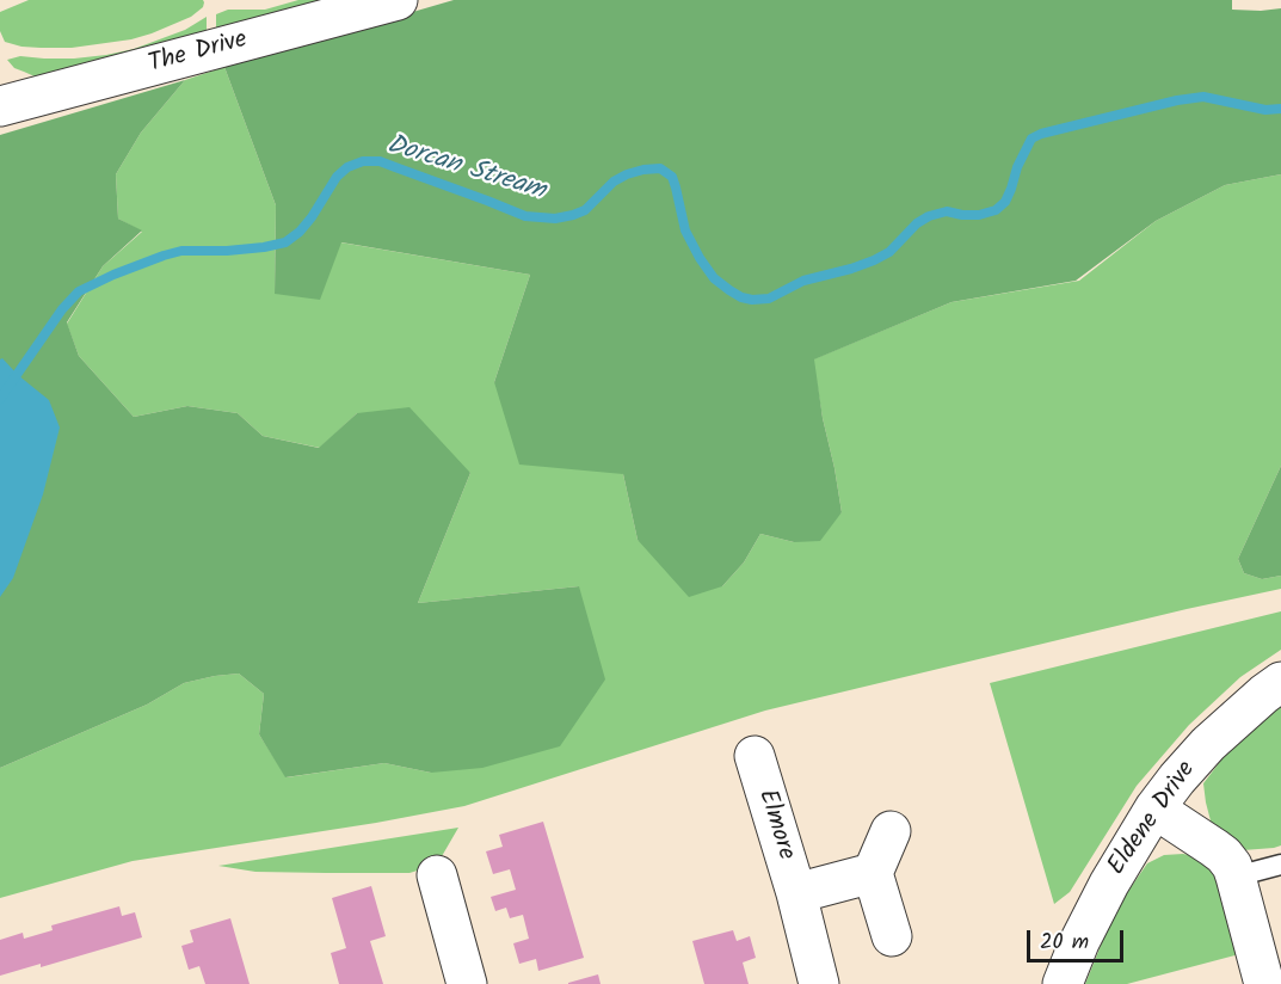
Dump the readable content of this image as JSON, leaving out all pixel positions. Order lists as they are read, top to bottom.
{
  "streets": {
    "street": ["The Drive", "Eldene Drive", "Elmore"]
  },
  "water": ["Dorcan Stream"],
  "scale_bar": "20 m"
}
